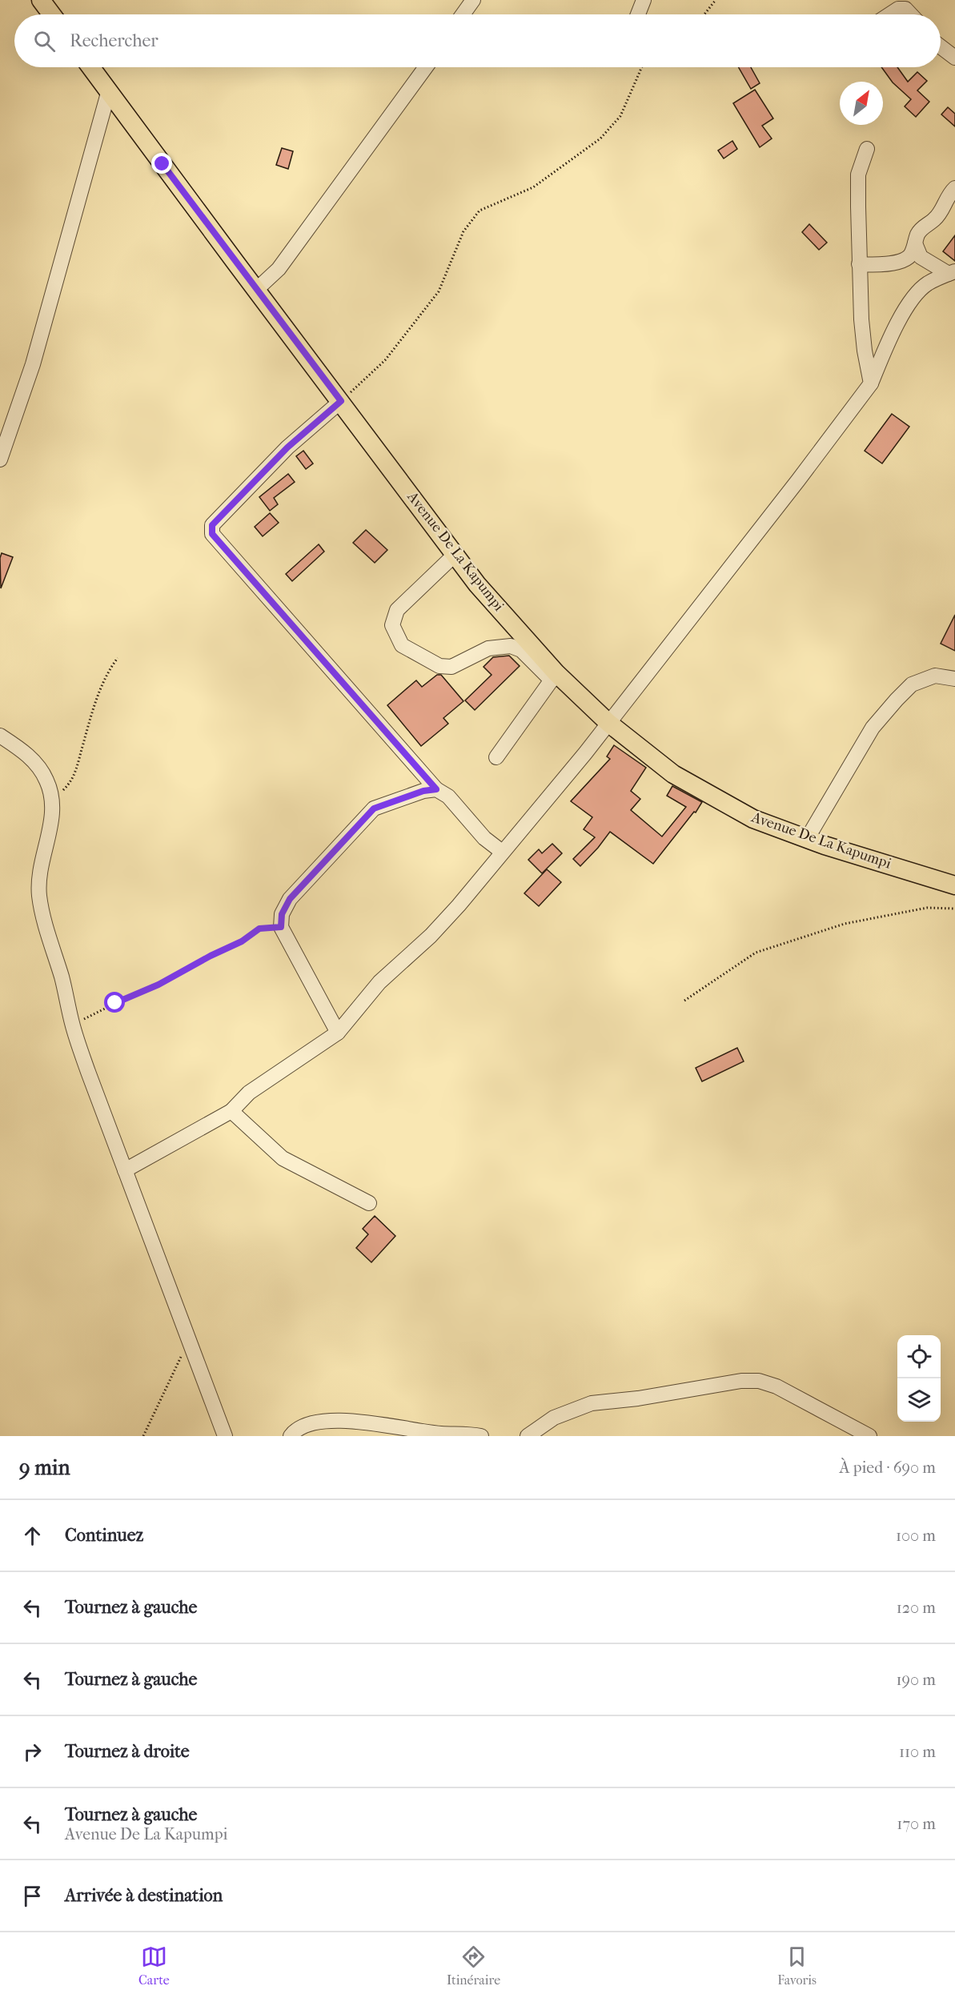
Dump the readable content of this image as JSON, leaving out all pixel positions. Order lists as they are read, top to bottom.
{
  "streets": {
    "main road": ["Avenue De La Kapumpi"]
  },
  "north": "top right",
  "page": {
    "search": "Rechercher",
    "heading": ["9 min", "À pied · 690 m"],
    "list": [
      ["Continuez", "100 m"],
      ["Tournez à gauche", "120 m"],
      ["Tournez à gauche", "190 m"],
      ["Tournez à droite", "110 m"],
      ["Tournez à gauche", "Avenue De La Kapumpi", "170 m"],
      "Arrivée à destination"
    ],
    "nav": ["Carte", "Itinéraire", "Favoris"]
  }
}
